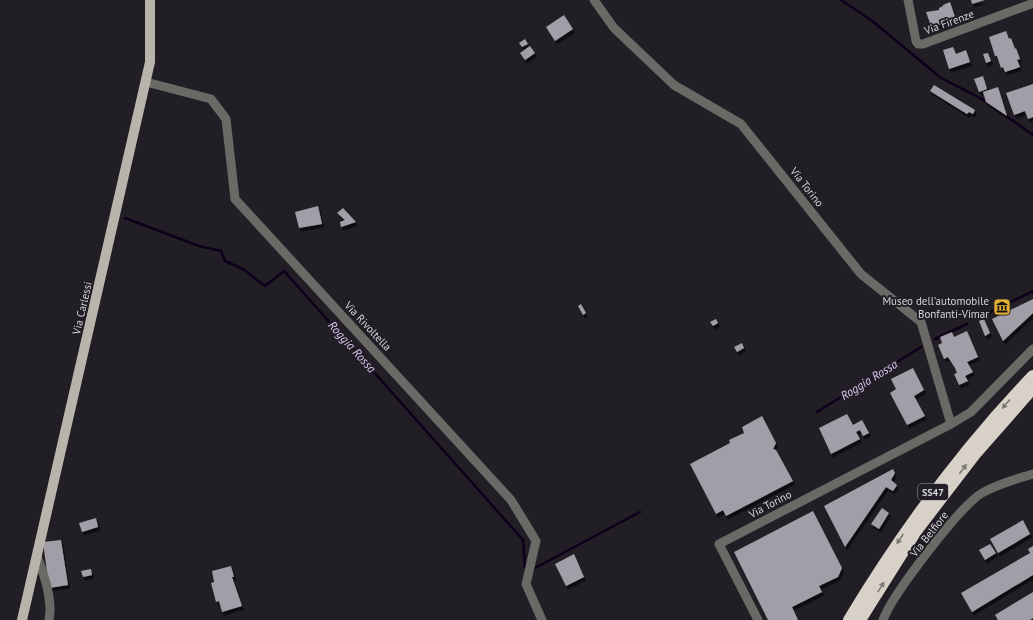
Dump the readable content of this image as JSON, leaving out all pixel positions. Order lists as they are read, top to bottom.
{
  "streets": {
    "highway": ["SS47"],
    "main road": ["Via Carlessi"],
    "street": [
      "Via Firenze",
      "Via Torino",
      "Via Rivoltella",
      "Via Belfiore"
    ]
  },
  "crossings": [
    ["Via Carlessi", "Via Rivoltella"]
  ],
  "water": ["Roggia Rossa"],
  "places": {
    "museum": ["Museo dell'automobile Bonfanti-Vimar"]
  }
}
